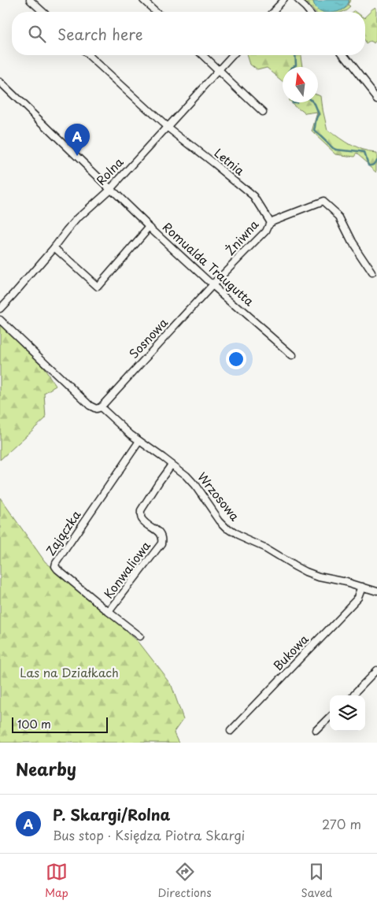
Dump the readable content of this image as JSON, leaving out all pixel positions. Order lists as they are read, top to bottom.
{
  "streets": {
    "street": [
      "Letnia",
      "Rolna",
      "Żniwna",
      "Romualda Traugutta",
      "Sosnowa",
      "Wrzosowa",
      "Zajączka",
      "Konwaliowa",
      "Bukowa"
    ]
  },
  "crossings": [
    ["Letnia", "Rolna"],
    ["Letnia", "Żniwna"],
    ["Rolna", "Romualda Traugutta"],
    ["Żniwna", "Romualda Traugutta"],
    ["Żniwna", "Sosnowa"],
    ["Romualda Traugutta", "Sosnowa"],
    ["Sosnowa", "Wrzosowa"],
    ["Wrzosowa", "Zajączka"],
    ["Wrzosowa", "Konwaliowa"],
    ["Wrzosowa", "Bukowa"],
    ["Zajączka", "Konwaliowa"]
  ],
  "parks": ["Las na Działkach"],
  "scale_bar": "100 m",
  "north": "top",
  "page": {
    "search": "Search here",
    "pins": "A",
    "scale": "100 m",
    "heading": "Nearby",
    "list": [
      {
        "mark": "A",
        "name": "P. Skargi/Rolna",
        "note": "Bus stop · Księdza Piotra Skargi",
        "value": "270 m"
      }
    ],
    "nav": ["Map", "Directions", "Saved"]
  }
}
